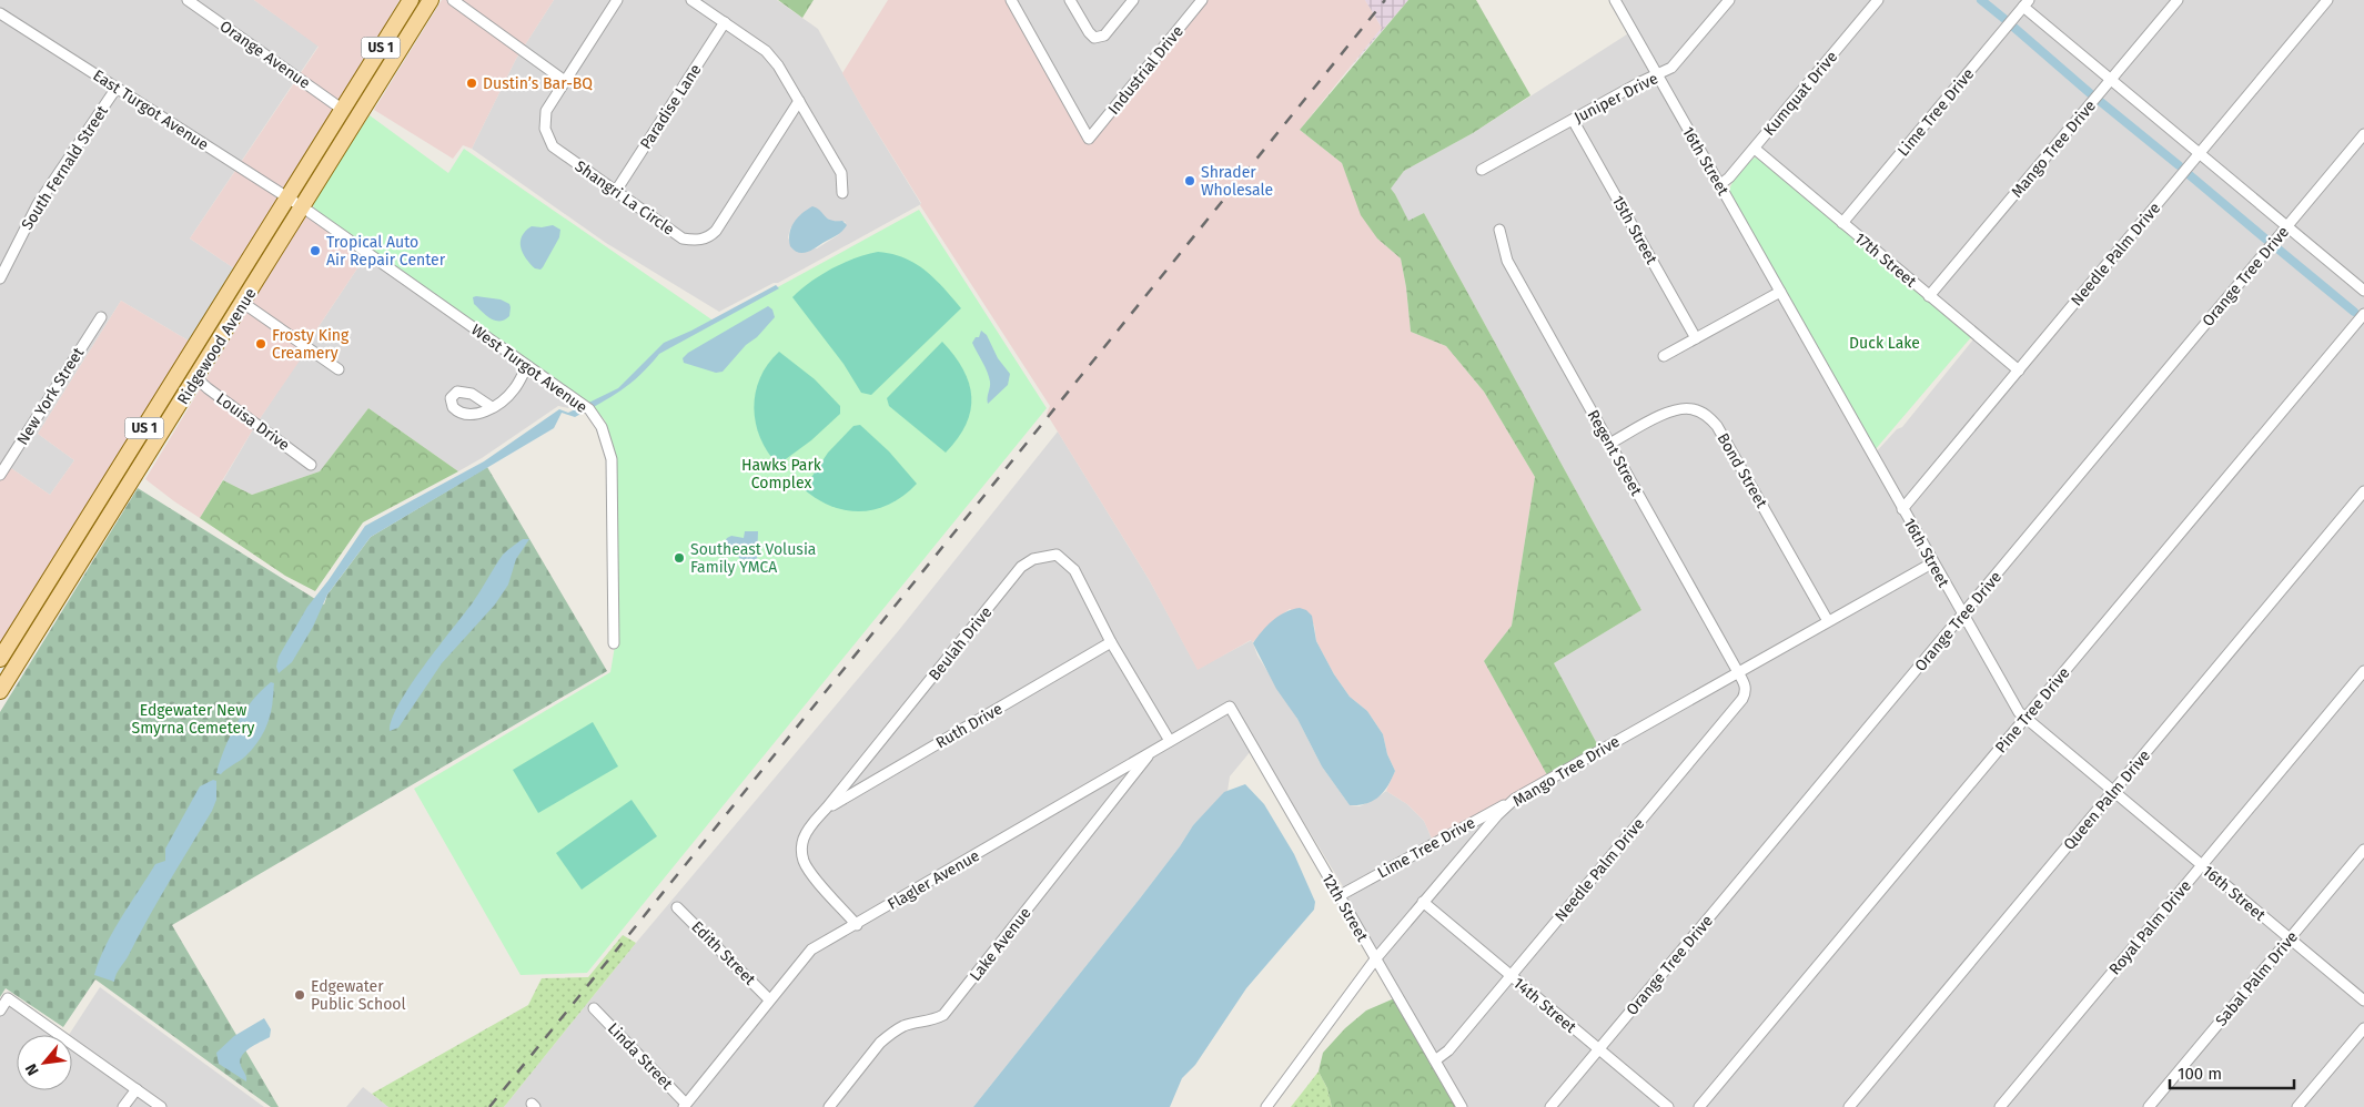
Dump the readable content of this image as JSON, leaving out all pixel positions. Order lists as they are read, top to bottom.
{
  "streets": {
    "main road": ["US 1", "Ridgewood Avenue"],
    "street": [
      "Orange Avenue",
      "Industrial Drive",
      "Kumquat Drive",
      "Juniper Drive",
      "Paradise Lane",
      "East Turgot Avenue",
      "Lime Tree Drive",
      "Mango Tree Drive",
      "16th Street",
      "South Fernald Street",
      "Shangri La Circle",
      "15th Street",
      "Needle Palm Drive",
      "17th Street",
      "Orange Tree Drive",
      "West Turgot Avenue",
      "New York Street",
      "Louisa Drive",
      "Regent Street",
      "Bond Street",
      "Beulah Drive",
      "Pine Tree Drive",
      "Ruth Drive",
      "Queen Palm Drive",
      "Flagler Avenue",
      "12th Street",
      "Royal Palm Drive",
      "Lake Avenue",
      "Edith Street",
      "Sabal Palm Drive",
      "14th Street",
      "Linda Street"
    ]
  },
  "crossings": [
    ["Orange Avenue", "Ridgewood Avenue"],
    ["Kumquat Drive", "16th Street"],
    ["Kumquat Drive", "17th Street"],
    ["Juniper Drive", "16th Street"],
    ["Juniper Drive", "15th Street"],
    ["Paradise Lane", "Shangri La Circle"],
    ["East Turgot Avenue", "South Fernald Street"],
    ["East Turgot Avenue", "Ridgewood Avenue"],
    ["East Turgot Avenue", "West Turgot Avenue"],
    ["Lime Tree Drive", "Mango Tree Drive"],
    ["Lime Tree Drive", "17th Street"],
    ["Lime Tree Drive", "12th Street"],
    ["Mango Tree Drive", "16th Street"],
    ["Mango Tree Drive", "Needle Palm Drive"],
    ["Mango Tree Drive", "17th Street"],
    ["Mango Tree Drive", "Regent Street"],
    ["Mango Tree Drive", "Bond Street"],
    ["Mango Tree Drive", "12th Street"],
    ["Mango Tree Drive", "14th Street"],
    ["16th Street", "Needle Palm Drive"],
    ["16th Street", "Orange Tree Drive"],
    ["16th Street", "Pine Tree Drive"],
    ["16th Street", "Queen Palm Drive"],
    ["16th Street", "Royal Palm Drive"],
    ["16th Street", "Sabal Palm Drive"],
    ["Needle Palm Drive", "17th Street"],
    ["Needle Palm Drive", "Regent Street"],
    ["Needle Palm Drive", "12th Street"],
    ["Needle Palm Drive", "14th Street"],
    ["Orange Tree Drive", "14th Street"],
    ["Ridgewood Avenue", "West Turgot Avenue"],
    ["Ridgewood Avenue", "Louisa Drive"],
    ["Regent Street", "Bond Street"],
    ["Beulah Drive", "Ruth Drive"],
    ["Beulah Drive", "Flagler Avenue"],
    ["Flagler Avenue", "12th Street"],
    ["Flagler Avenue", "Lake Avenue"],
    ["Flagler Avenue", "Edith Street"],
    ["Flagler Avenue", "Linda Street"]
  ],
  "parks": ["Duck Lake", "Hawks Park Complex", "Edgewater New Smyrna Cemetery"],
  "places": [
    "Dustin’s Bar-BQ",
    "Shrader Wholesale",
    "Tropical Auto Air Repair Center",
    "Frosty King Creamery",
    "Southeast Volusia Family YMCA",
    "Edgewater Public School"
  ],
  "scale_bar": "100 m",
  "north": "bottom left"
}
